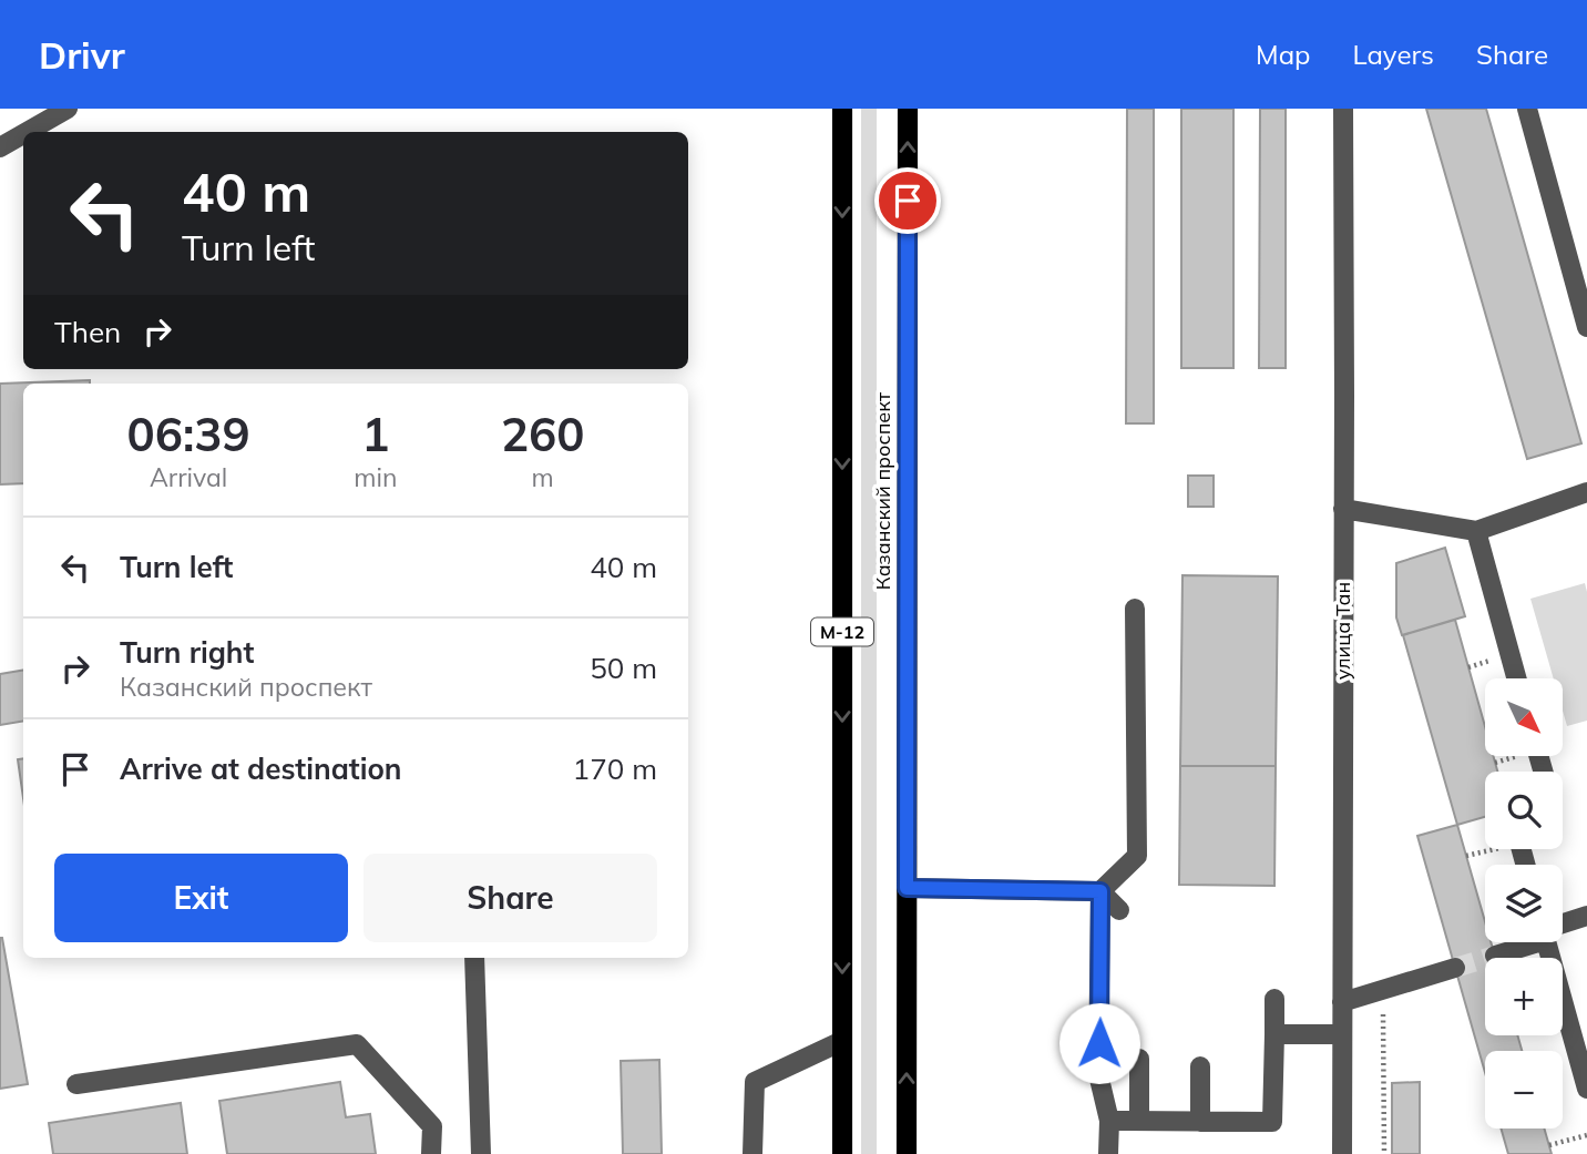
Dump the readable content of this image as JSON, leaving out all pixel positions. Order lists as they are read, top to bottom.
{
  "streets": {
    "main road": ["Казанский проспект", "М-12"],
    "street": ["улица Тан"]
  },
  "north": "bottom right",
  "page": {
    "header": "Drivr",
    "nav": ["Map", "Layers", "Share"],
    "turn": ["40 m", "Turn left"],
    "then": "Then",
    "eta": [
      "06:39",
      "Arrival",
      "1",
      "min",
      "260",
      "m"
    ],
    "list": [
      {
        "name": "Turn left",
        "value": "40 m"
      },
      {
        "name": "Turn right",
        "note": "Казанский проспект",
        "value": "50 m"
      },
      {
        "name": "Arrive at destination",
        "value": "170 m"
      }
    ],
    "map_buttons": ["+", "−"],
    "buttons": ["Exit", "Share"]
  }
}
